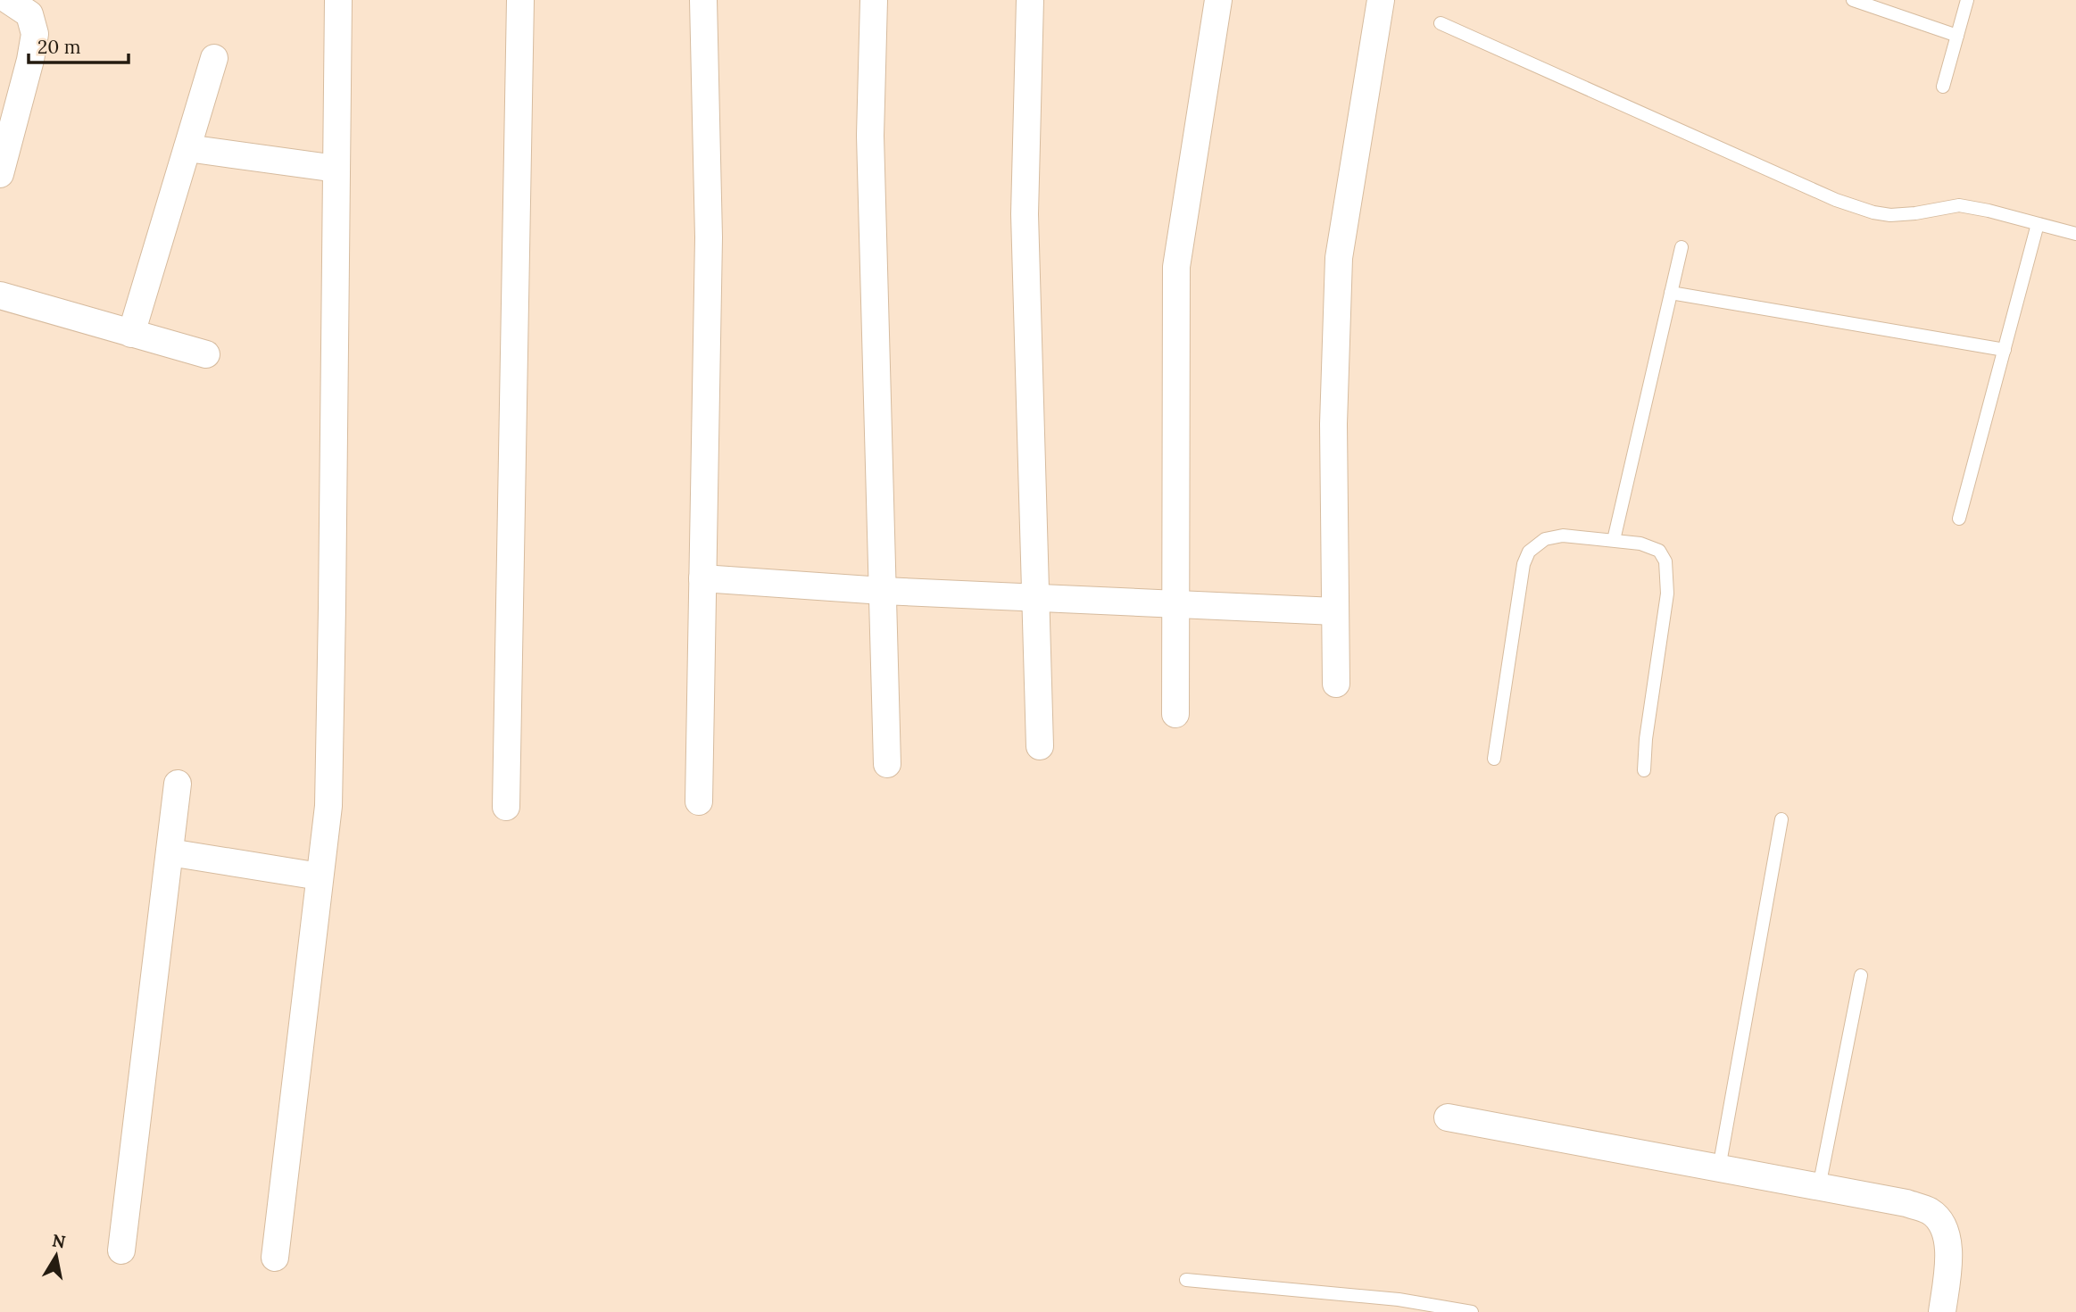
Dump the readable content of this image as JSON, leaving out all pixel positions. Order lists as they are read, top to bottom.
{
  "scale_bar": "20 m",
  "north": "top"
}
